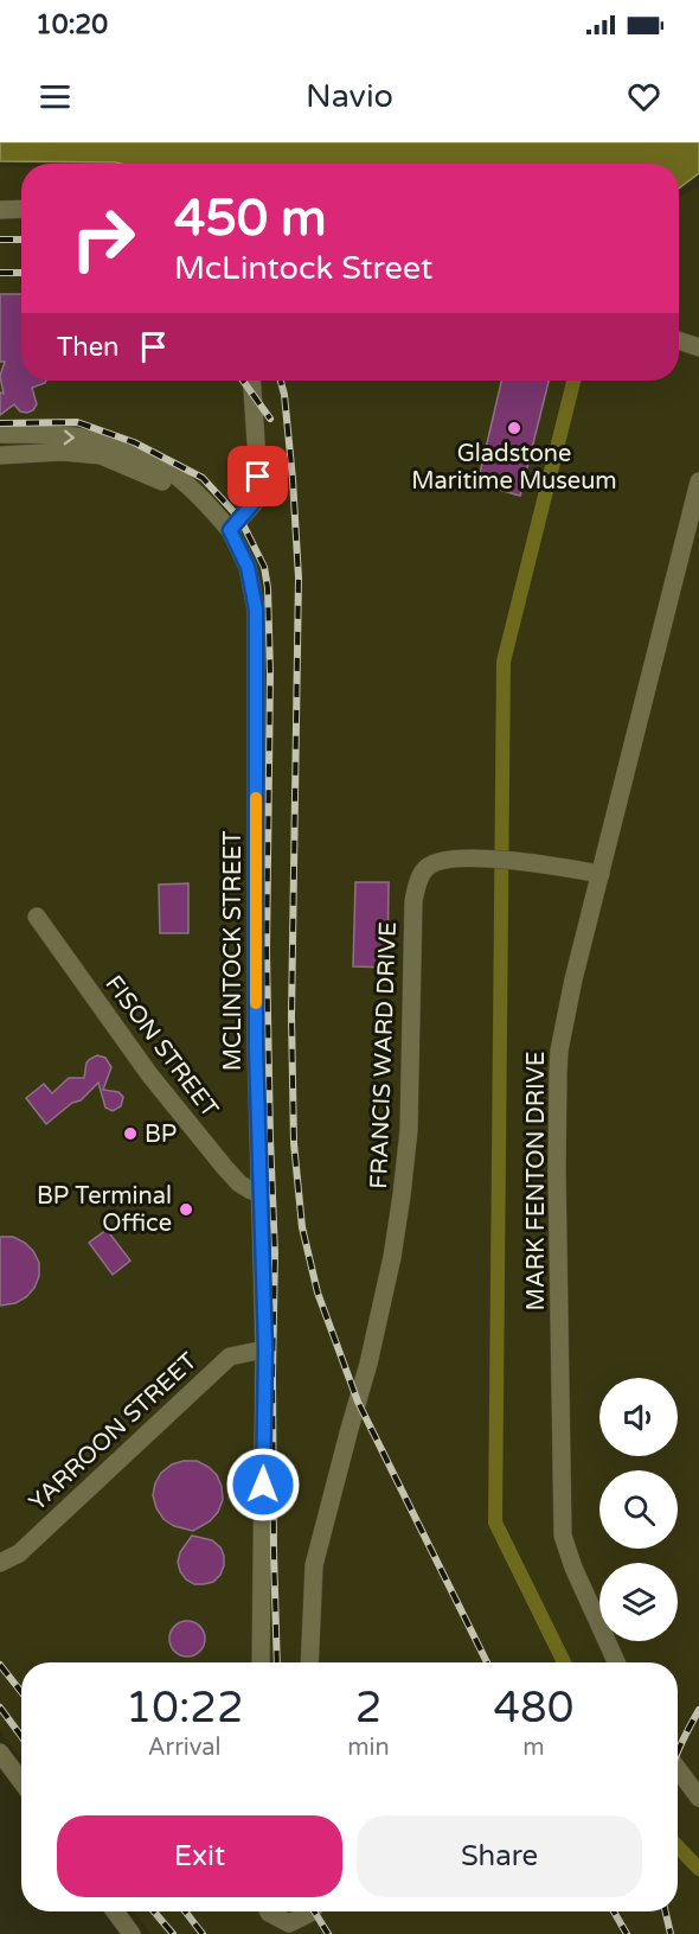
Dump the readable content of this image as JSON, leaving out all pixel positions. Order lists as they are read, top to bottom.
{
  "streets": {
    "street": [
      "MCLINTOCK STREET",
      "FISON STREET",
      "FRANCIS WARD DRIVE",
      "MARK FENTON DRIVE",
      "YARROON STREET"
    ]
  },
  "crossings": [
    ["MCLINTOCK STREET", "FISON STREET"],
    ["MCLINTOCK STREET", "YARROON STREET"],
    ["FRANCIS WARD DRIVE", "MARK FENTON DRIVE"]
  ],
  "places": ["Gladstone Maritime Museum", "BP", "BP Terminal Office"],
  "page": {
    "status": "10:20",
    "header": "Navio",
    "turn": ["450 m", "McLintock Street"],
    "then": "Then",
    "eta": [
      "10:22",
      "Arrival",
      "2",
      "min",
      "480",
      "m"
    ],
    "buttons": ["Exit", "Share"]
  }
}
